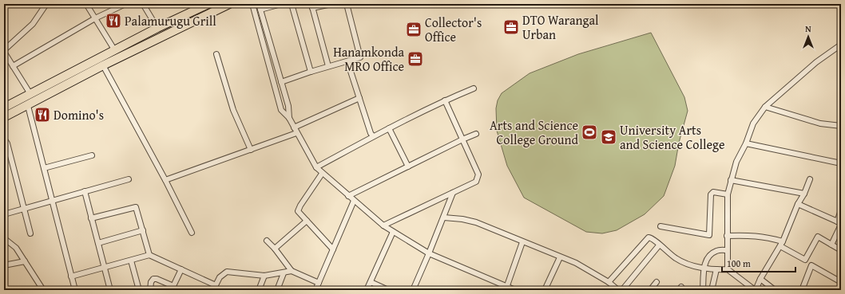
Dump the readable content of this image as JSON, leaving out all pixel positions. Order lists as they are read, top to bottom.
{
  "places": {
    "restaurant": ["Palamurugu Grill", "Domino's"],
    "office": ["DTO Warangal Urban", "Collector's Office", "Hanamkonda MRO Office"],
    "sports": ["Arts and Science College Ground"],
    "school or university": ["University Arts and Science College"]
  },
  "scale_bar": "100 m",
  "north": "top"
}
